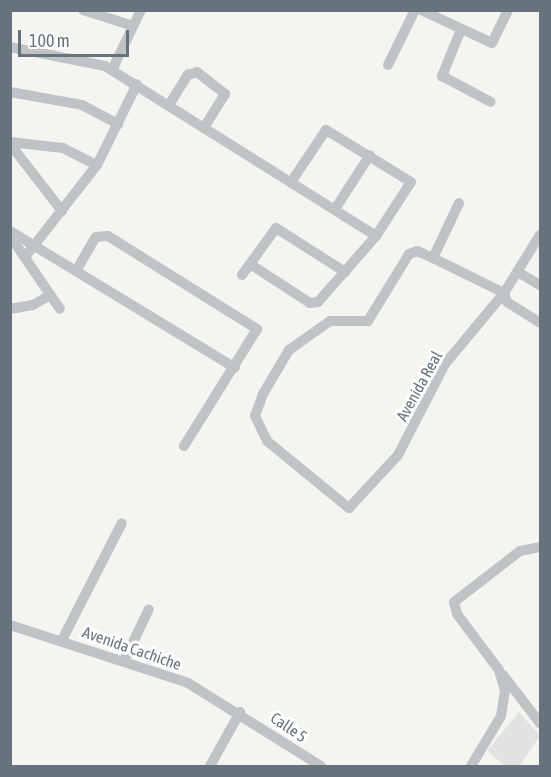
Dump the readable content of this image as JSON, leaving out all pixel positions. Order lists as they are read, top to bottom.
{
  "streets": {
    "street": ["Avenida Real", "Avenida Cachiche", "Calle 5"]
  },
  "crossings": [
    ["Avenida Cachiche", "Calle 5"]
  ],
  "scale_bar": "100 m"
}
